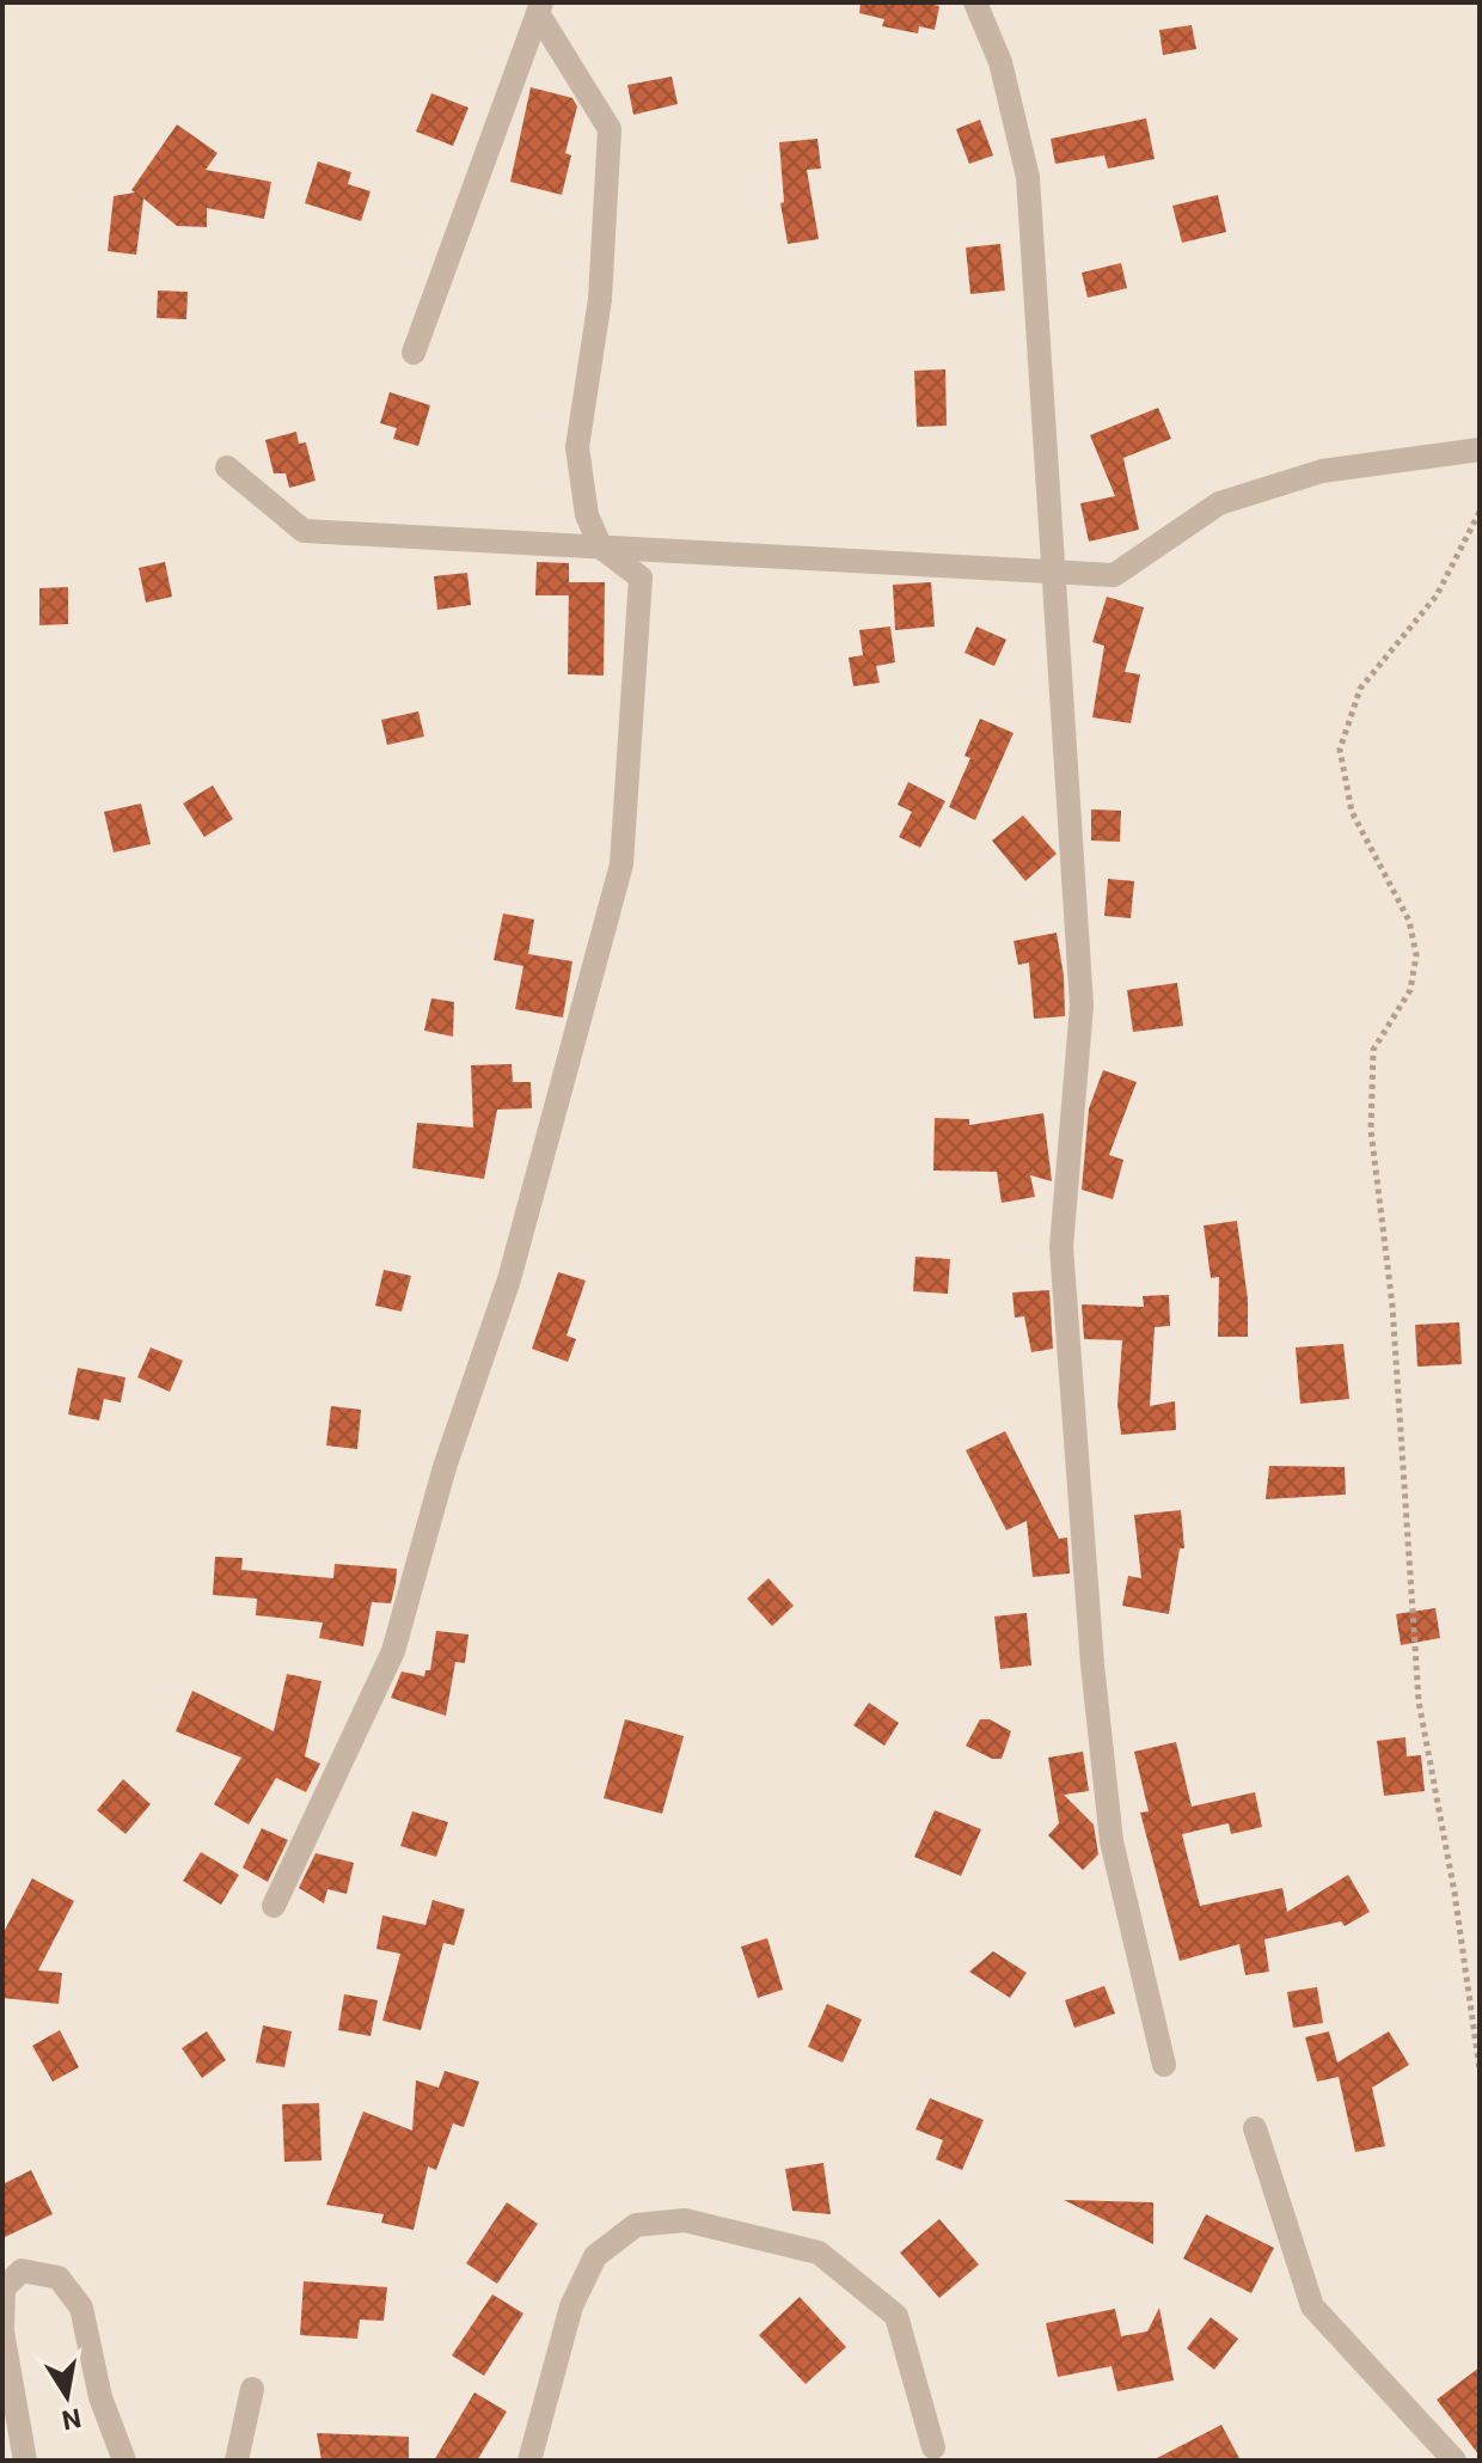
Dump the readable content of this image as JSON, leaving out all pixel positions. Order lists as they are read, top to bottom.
{
  "north": "bottom"
}
